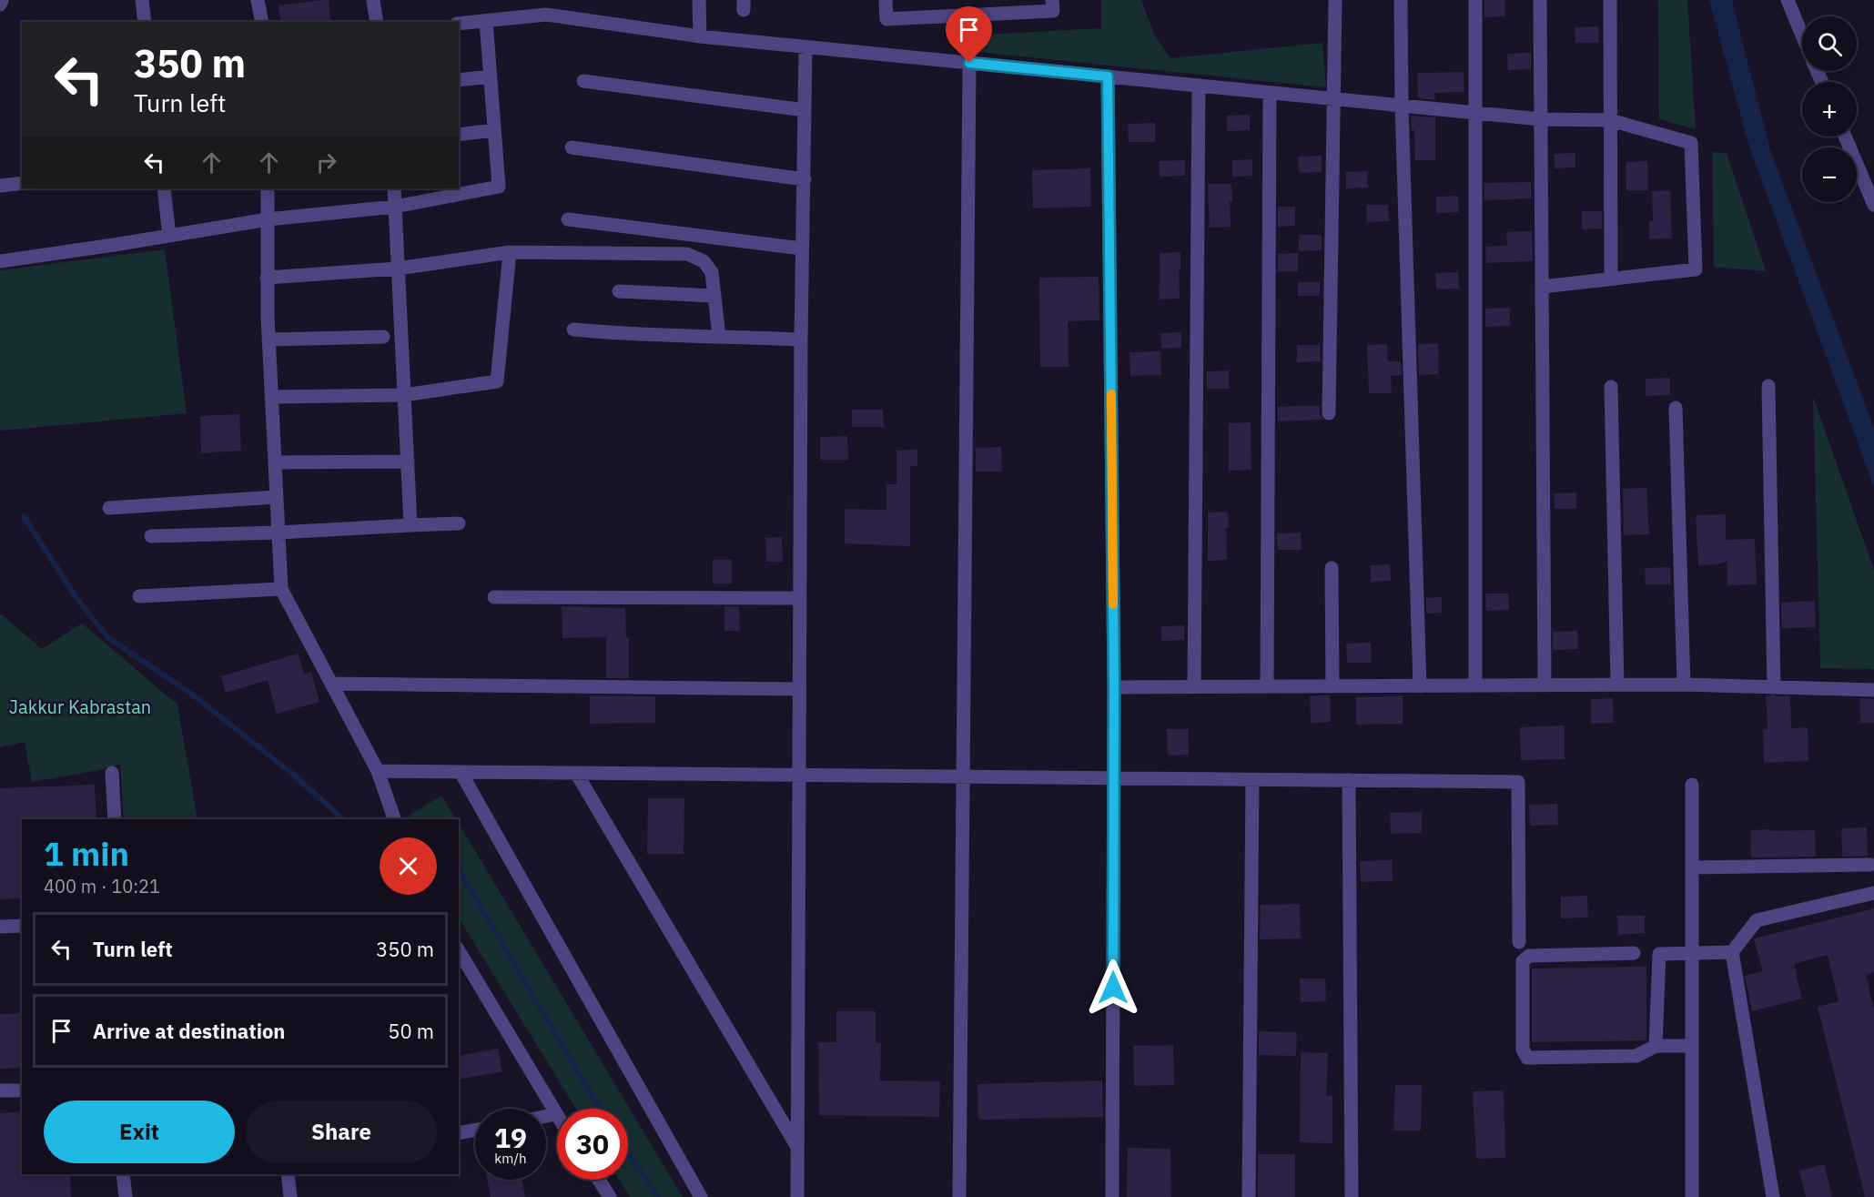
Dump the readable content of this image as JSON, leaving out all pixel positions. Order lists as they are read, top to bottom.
{
  "parks": ["Jakkur Kabrastan"],
  "page": {
    "map_buttons": ["+", "−"],
    "turn": ["350 m", "Turn left"],
    "heading": ["1 min", "400 m · 10:21"],
    "list": [
      {
        "name": "Turn left",
        "value": "350 m"
      },
      {
        "name": "Arrive at destination",
        "value": "50 m"
      }
    ],
    "buttons": ["Exit", "Share"],
    "speed": "19 km/h",
    "limit": "30"
  }
}
